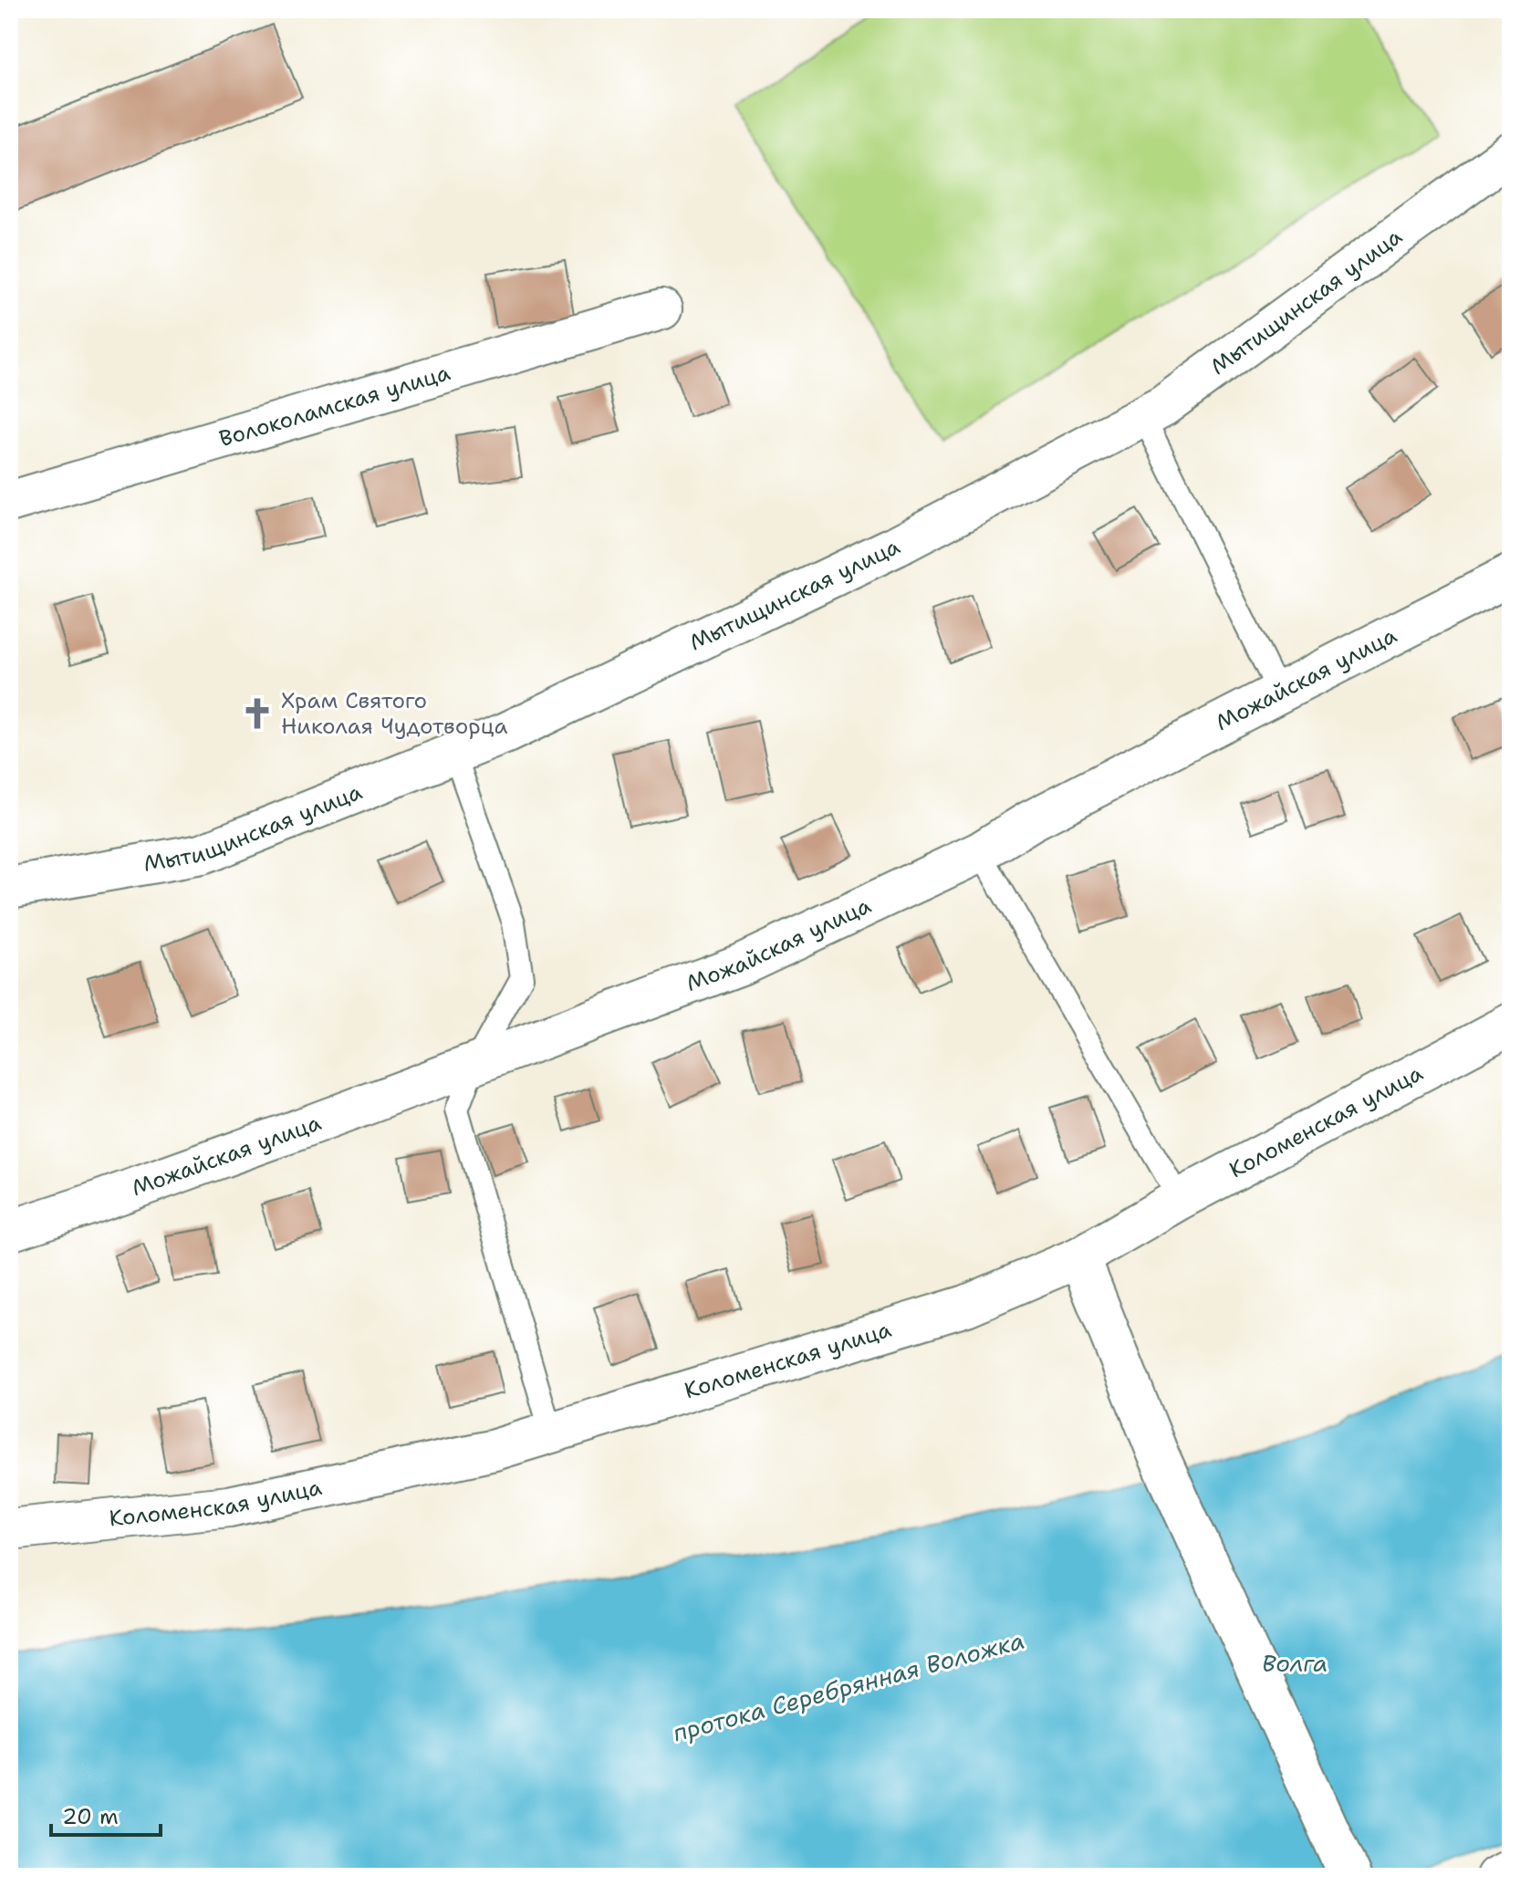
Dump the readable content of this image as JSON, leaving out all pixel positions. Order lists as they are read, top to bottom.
{
  "streets": {
    "street": [
      "Мытищинская улица",
      "Волоколамская улица",
      "Можайская улица",
      "Коломенская улица"
    ]
  },
  "water": ["Волга", "протока Серебрянная Воложка"],
  "places": {
    "church": ["Храм Святого Николая Чудотворца"]
  },
  "scale_bar": "20 m"
}
